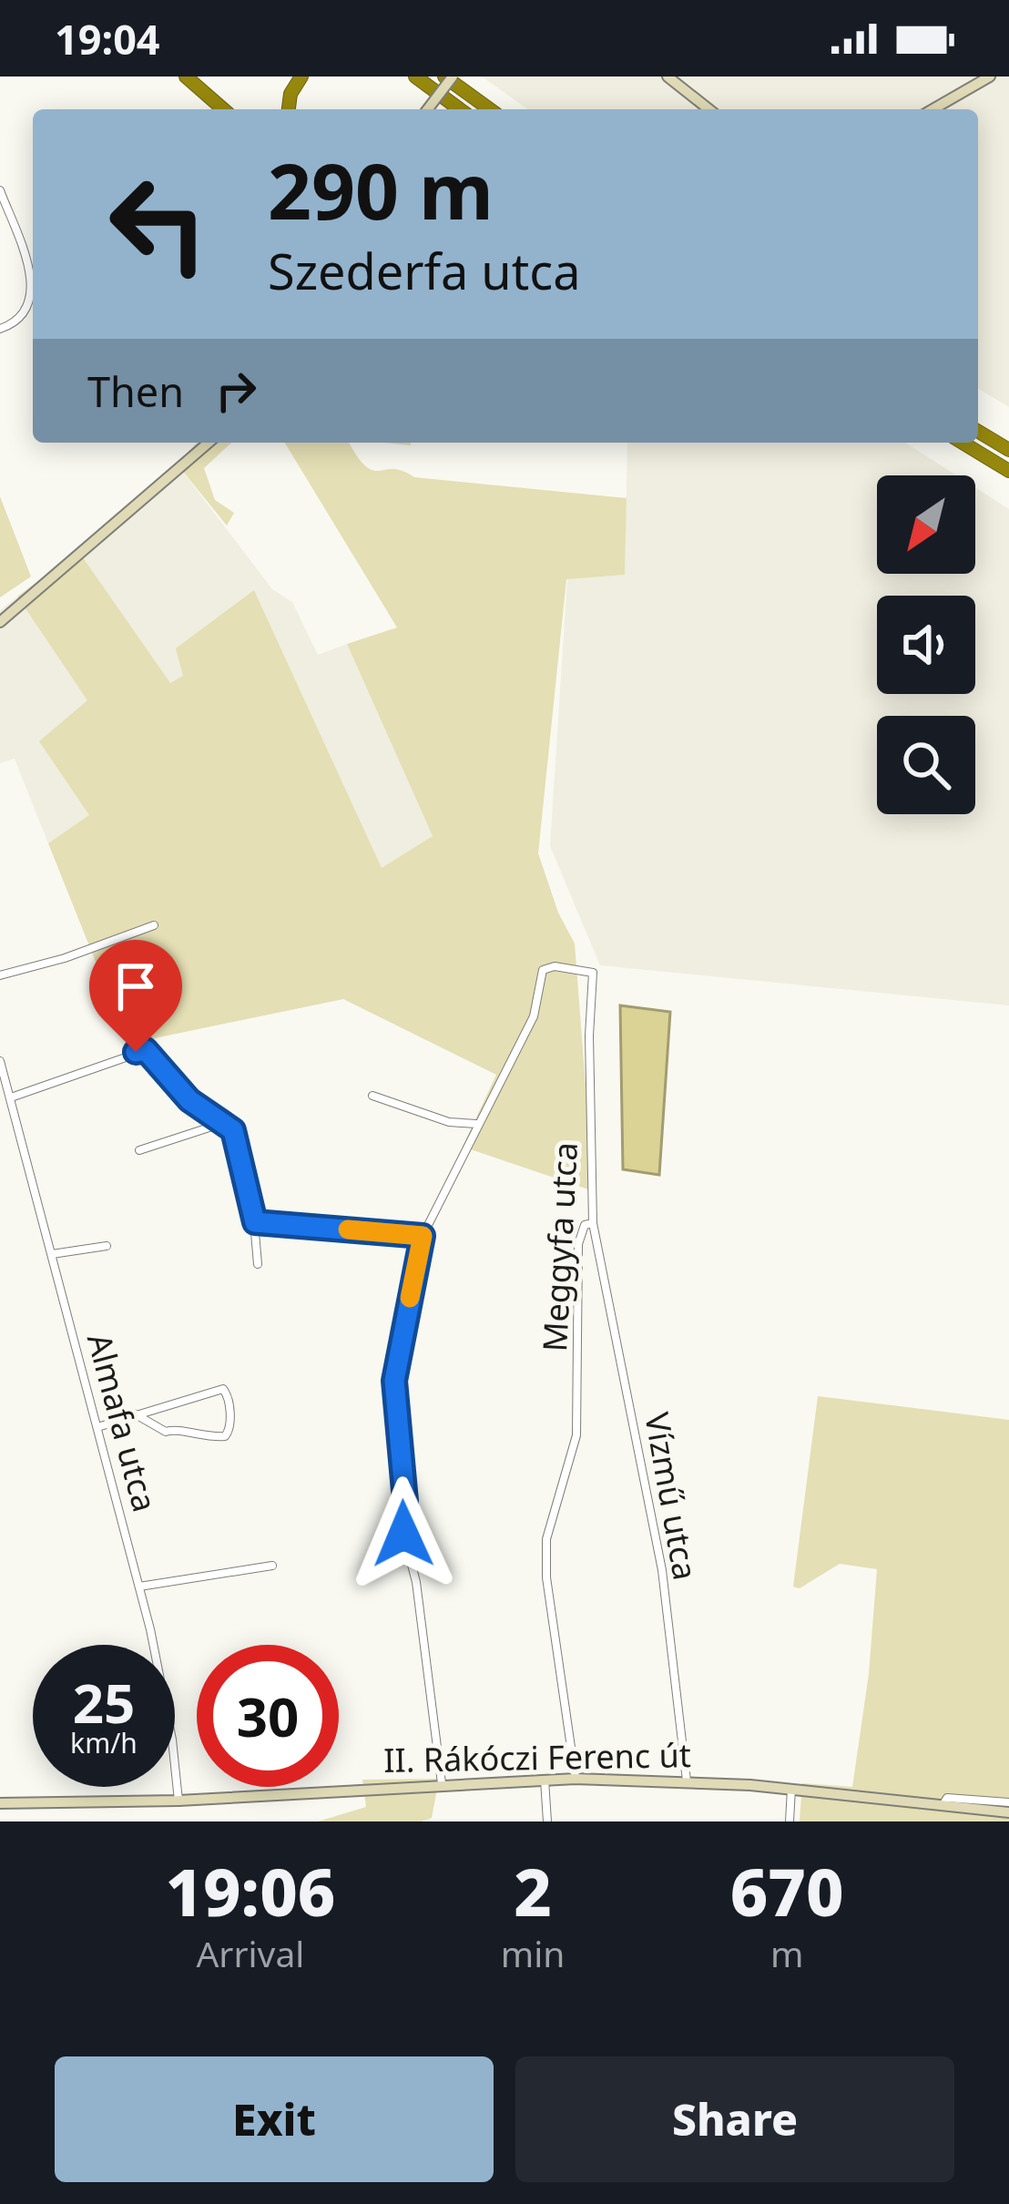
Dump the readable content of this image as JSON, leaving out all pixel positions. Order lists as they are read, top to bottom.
{
  "streets": {
    "main road": ["II. Rákóczi Ferenc út"],
    "street": ["Meggyfa utca", "Almafa utca", "Vízmű utca"]
  },
  "crossings": [
    ["Meggyfa utca", "Vízmű utca"],
    ["Meggyfa utca", "II. Rákóczi Ferenc út"],
    ["Almafa utca", "II. Rákóczi Ferenc út"],
    ["Vízmű utca", "II. Rákóczi Ferenc út"]
  ],
  "north": "bottom left",
  "page": {
    "status": "19:04",
    "turn": ["290 m", "Szederfa utca"],
    "then": "Then",
    "speed": "25 km/h",
    "limit": "30",
    "eta": [
      "19:06",
      "Arrival",
      "2",
      "min",
      "670",
      "m"
    ],
    "buttons": ["Exit", "Share"]
  }
}
